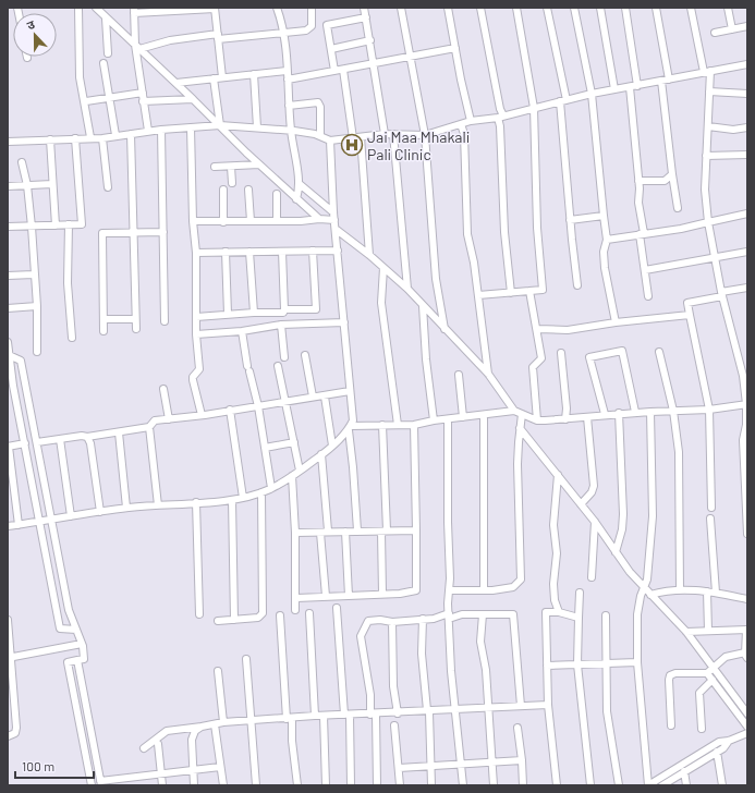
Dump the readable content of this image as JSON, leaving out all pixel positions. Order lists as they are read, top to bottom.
{
  "places": {
    "hospital": ["Jai Maa Mhakali Pali Clinic"]
  },
  "scale_bar": "100 m",
  "north": "top"
}
